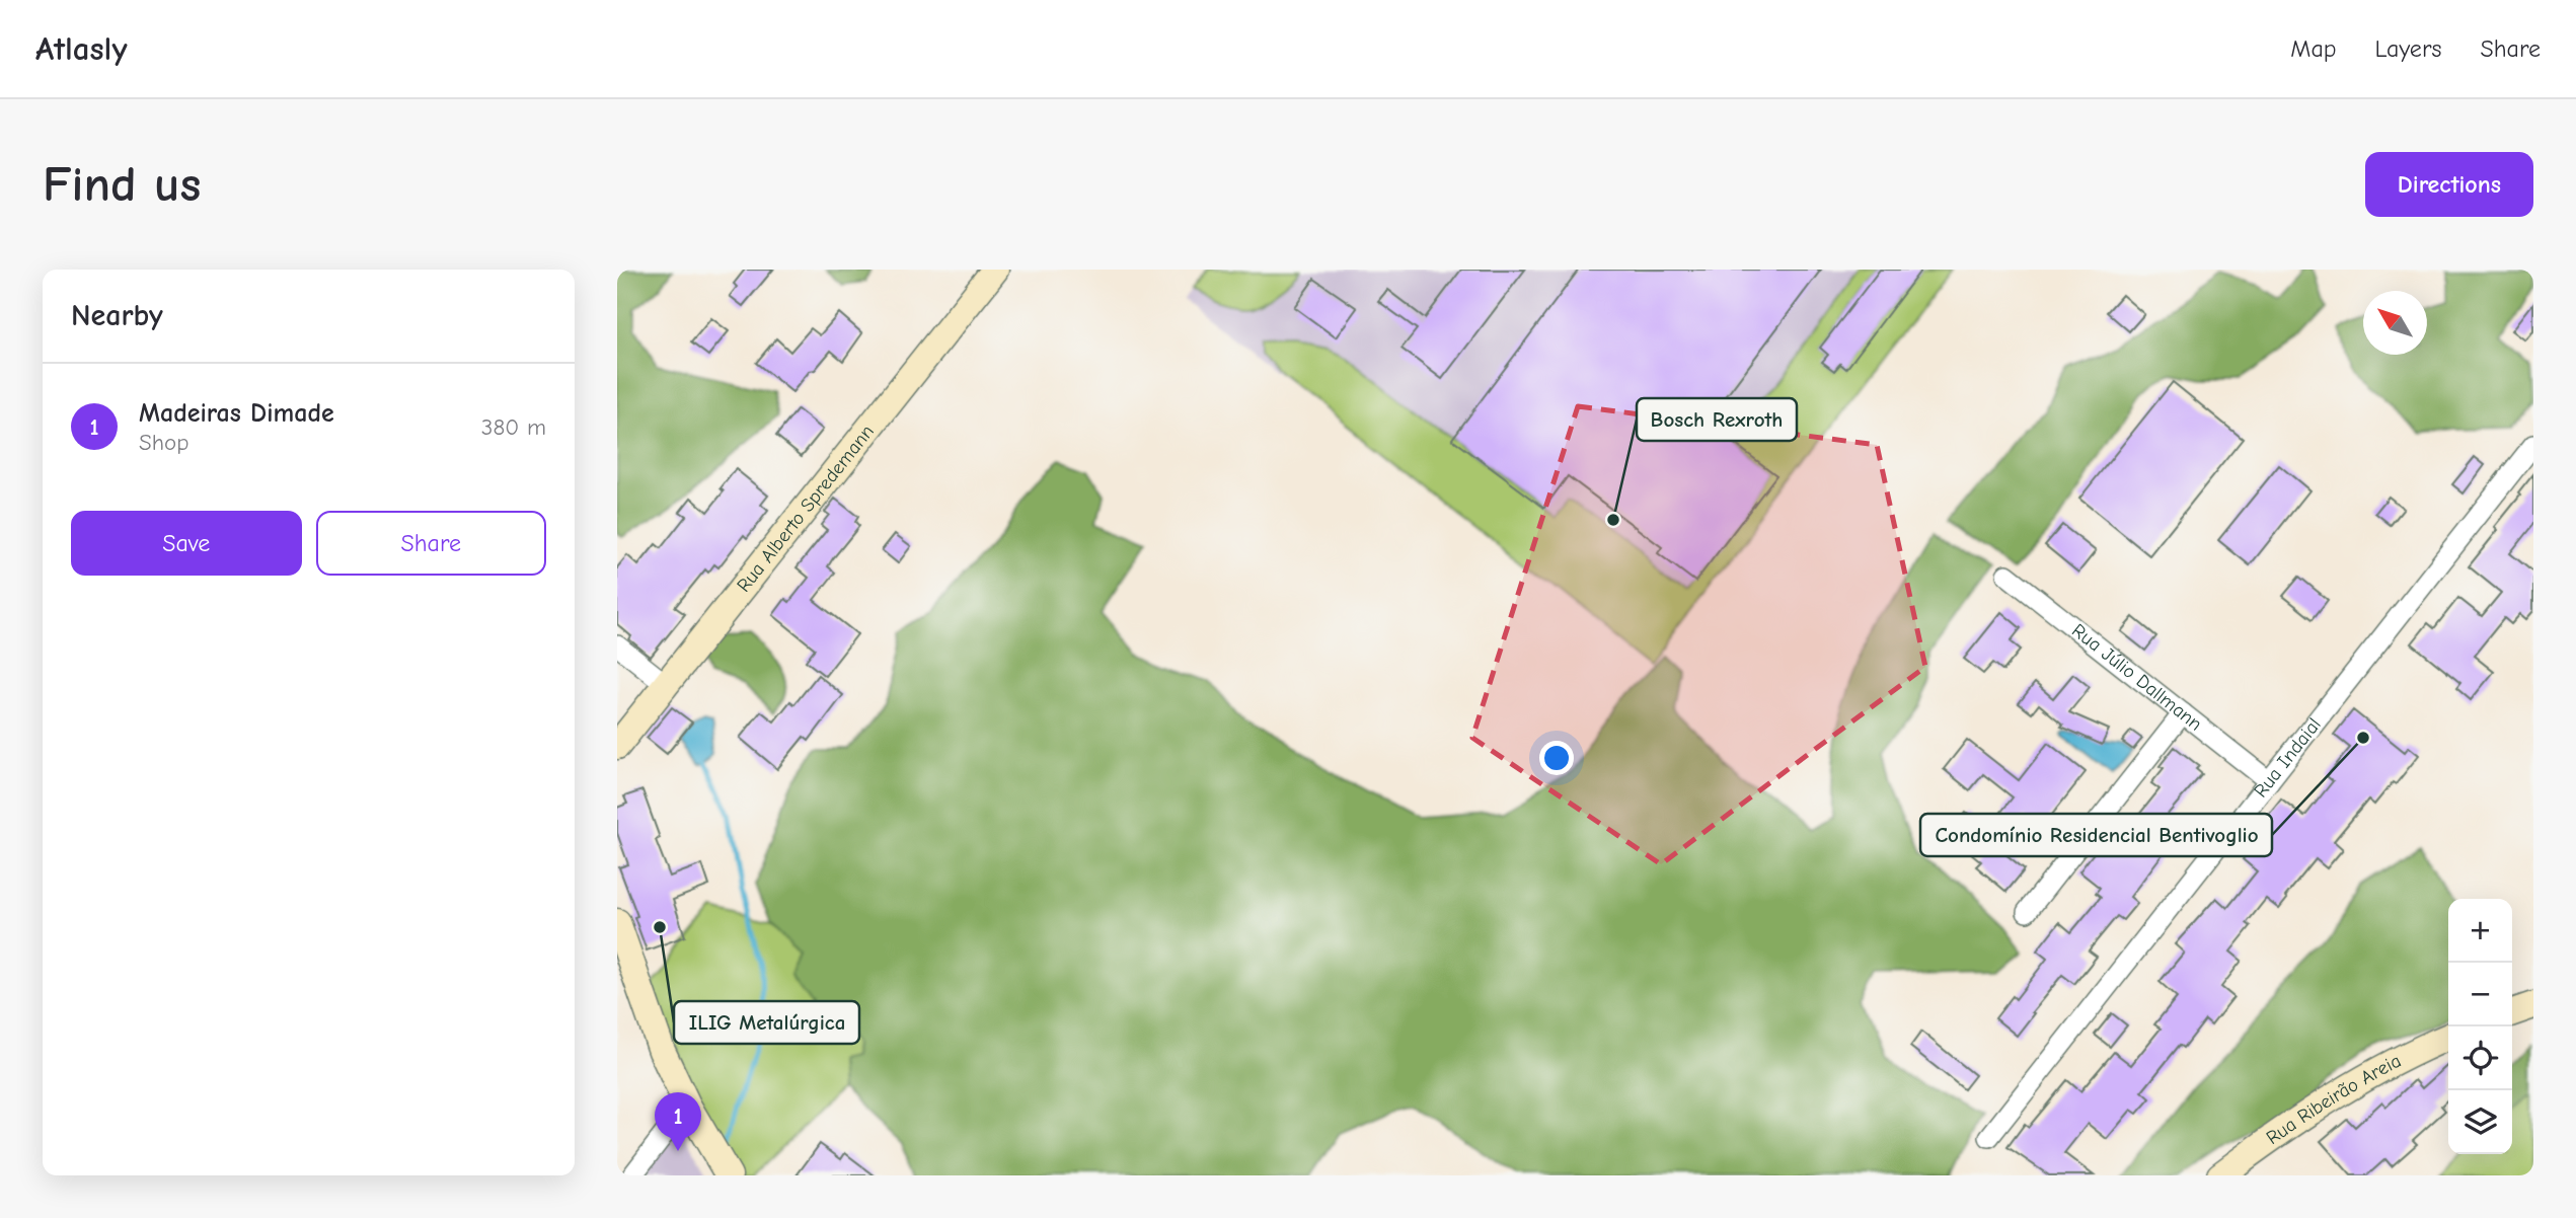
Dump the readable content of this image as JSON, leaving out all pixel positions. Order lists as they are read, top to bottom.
{
  "streets": {
    "street": [
      "Rua Alberto Spredemann",
      "Rua Júlio Dallmann",
      "Rua Indaial",
      "Rua Ribeirão Areia"
    ]
  },
  "crossings": [
    ["Rua Júlio Dallmann", "Rua Indaial"]
  ],
  "places": ["Bosch Rexroth", "Condomínio Residencial Bentivoglio", "ILIG Metalúrgica"],
  "north": "top left",
  "page": {
    "header": "Atlasly",
    "nav": ["Map", "Layers", "Share"],
    "buttons": [
      "Directions",
      ["Save", "Share"]
    ],
    "title": "Find us",
    "heading": "Nearby",
    "list": [
      {
        "mark": "1",
        "name": "Madeiras Dimade",
        "note": "Shop",
        "value": "380 m"
      }
    ],
    "map_buttons": ["+", "−"],
    "pins": "1"
  }
}
